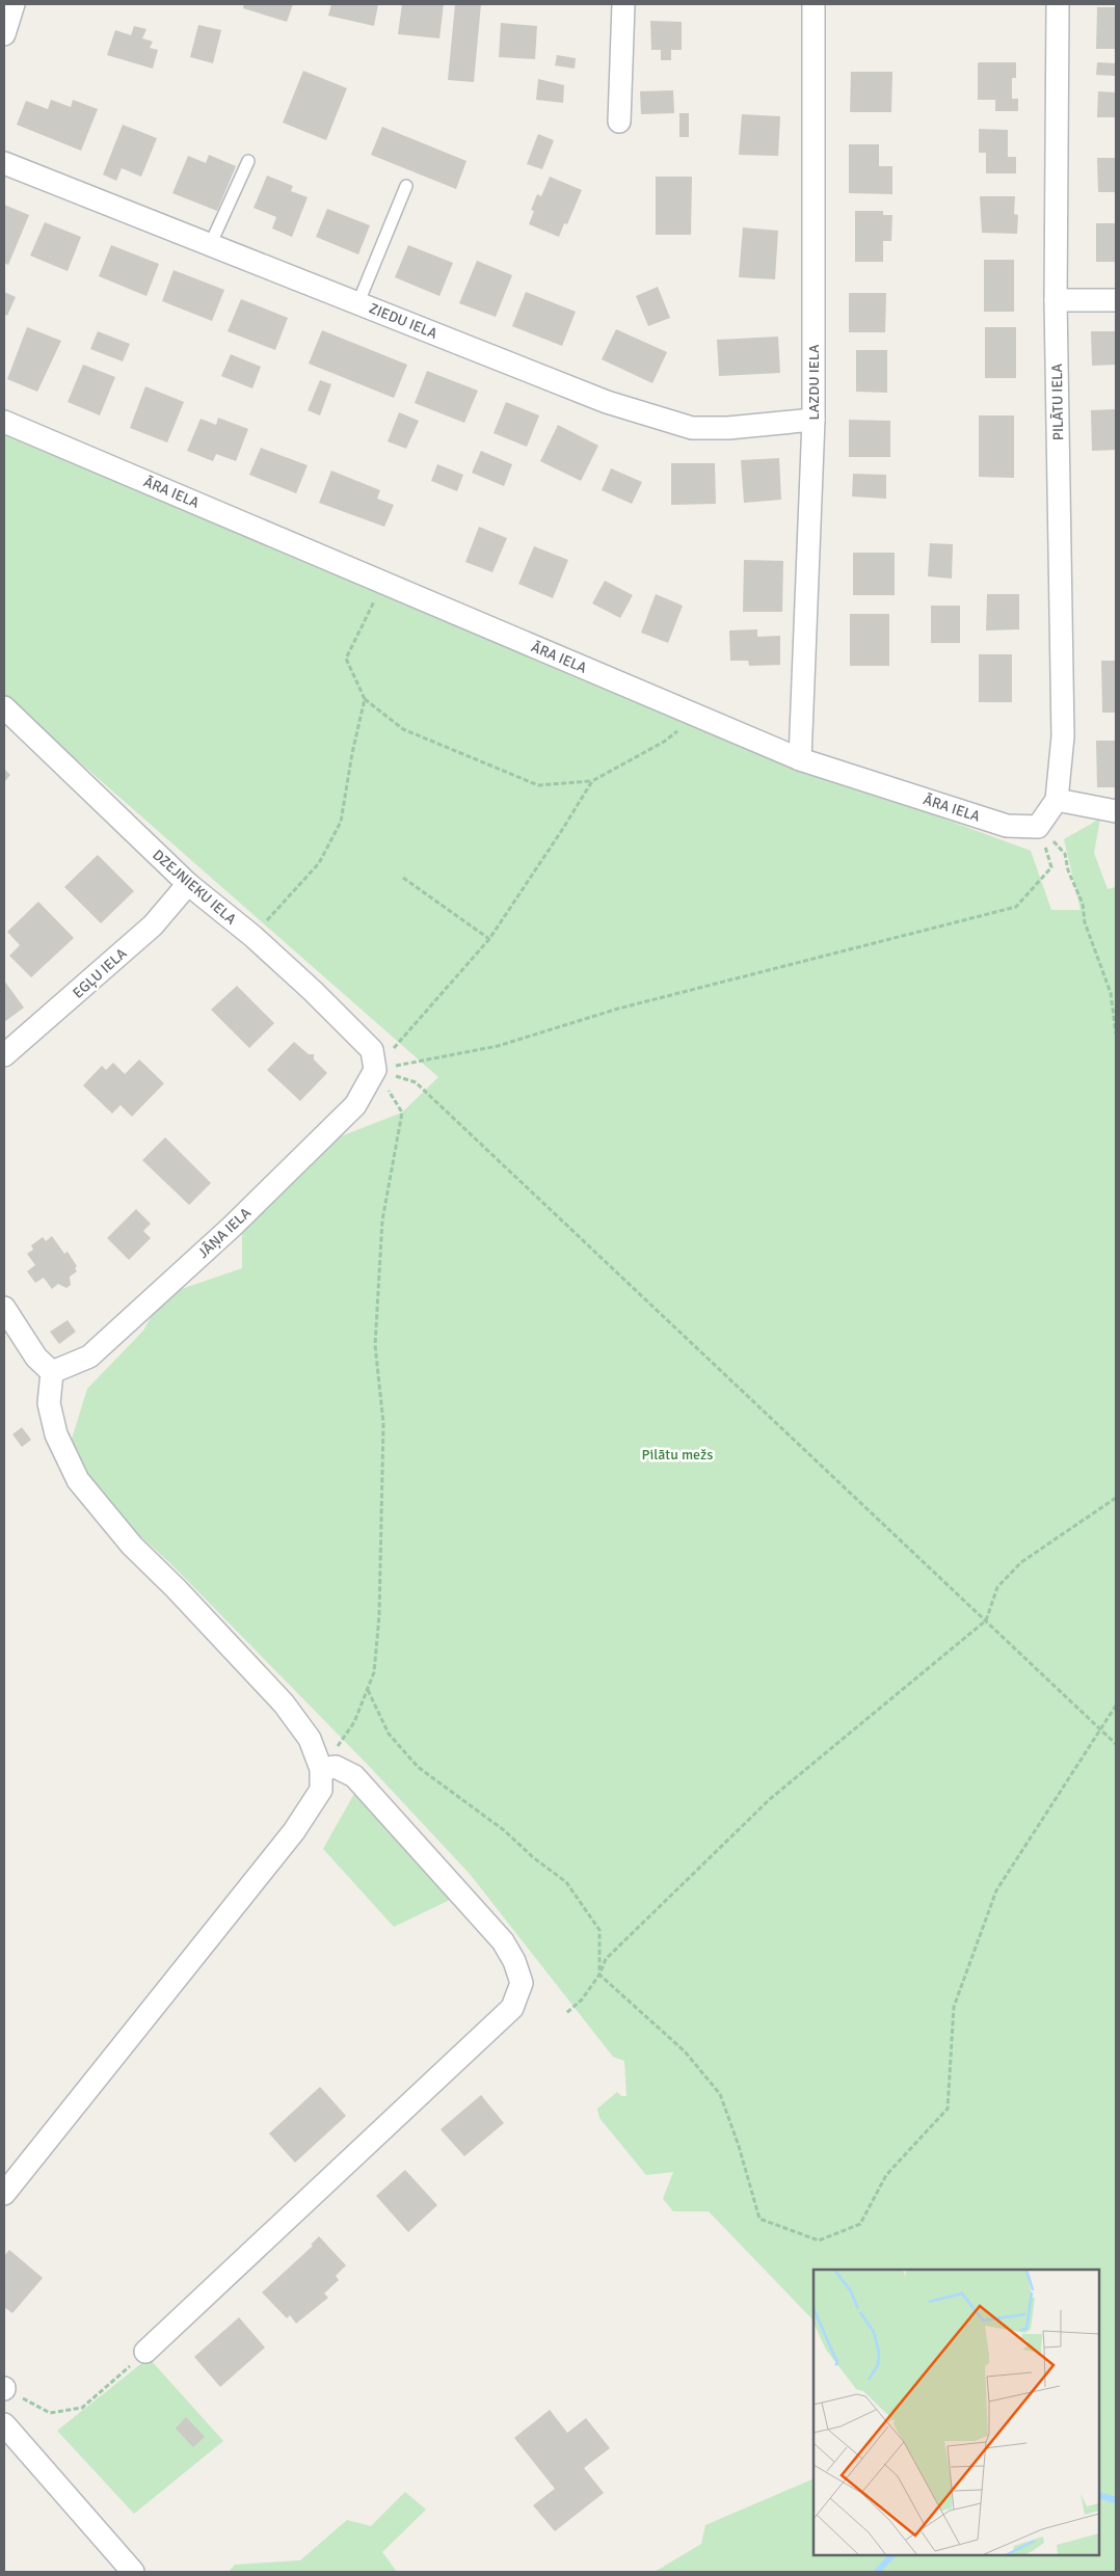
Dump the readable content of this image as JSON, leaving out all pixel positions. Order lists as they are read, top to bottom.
{
  "streets": {
    "street": [
      "ZIEDU IELA",
      "LAZDU IELA",
      "PILĀTU IELA",
      "ĀRA IELA",
      "DZEJNIEKU IELA",
      "EGĻU IELA",
      "JĀŅA IELA"
    ]
  },
  "crossings": [
    ["ZIEDU IELA", "LAZDU IELA"],
    ["LAZDU IELA", "ĀRA IELA"],
    ["DZEJNIEKU IELA", "EGĻU IELA"],
    ["DZEJNIEKU IELA", "JĀŅA IELA"]
  ],
  "parks": ["Pilātu mežs"]
}
